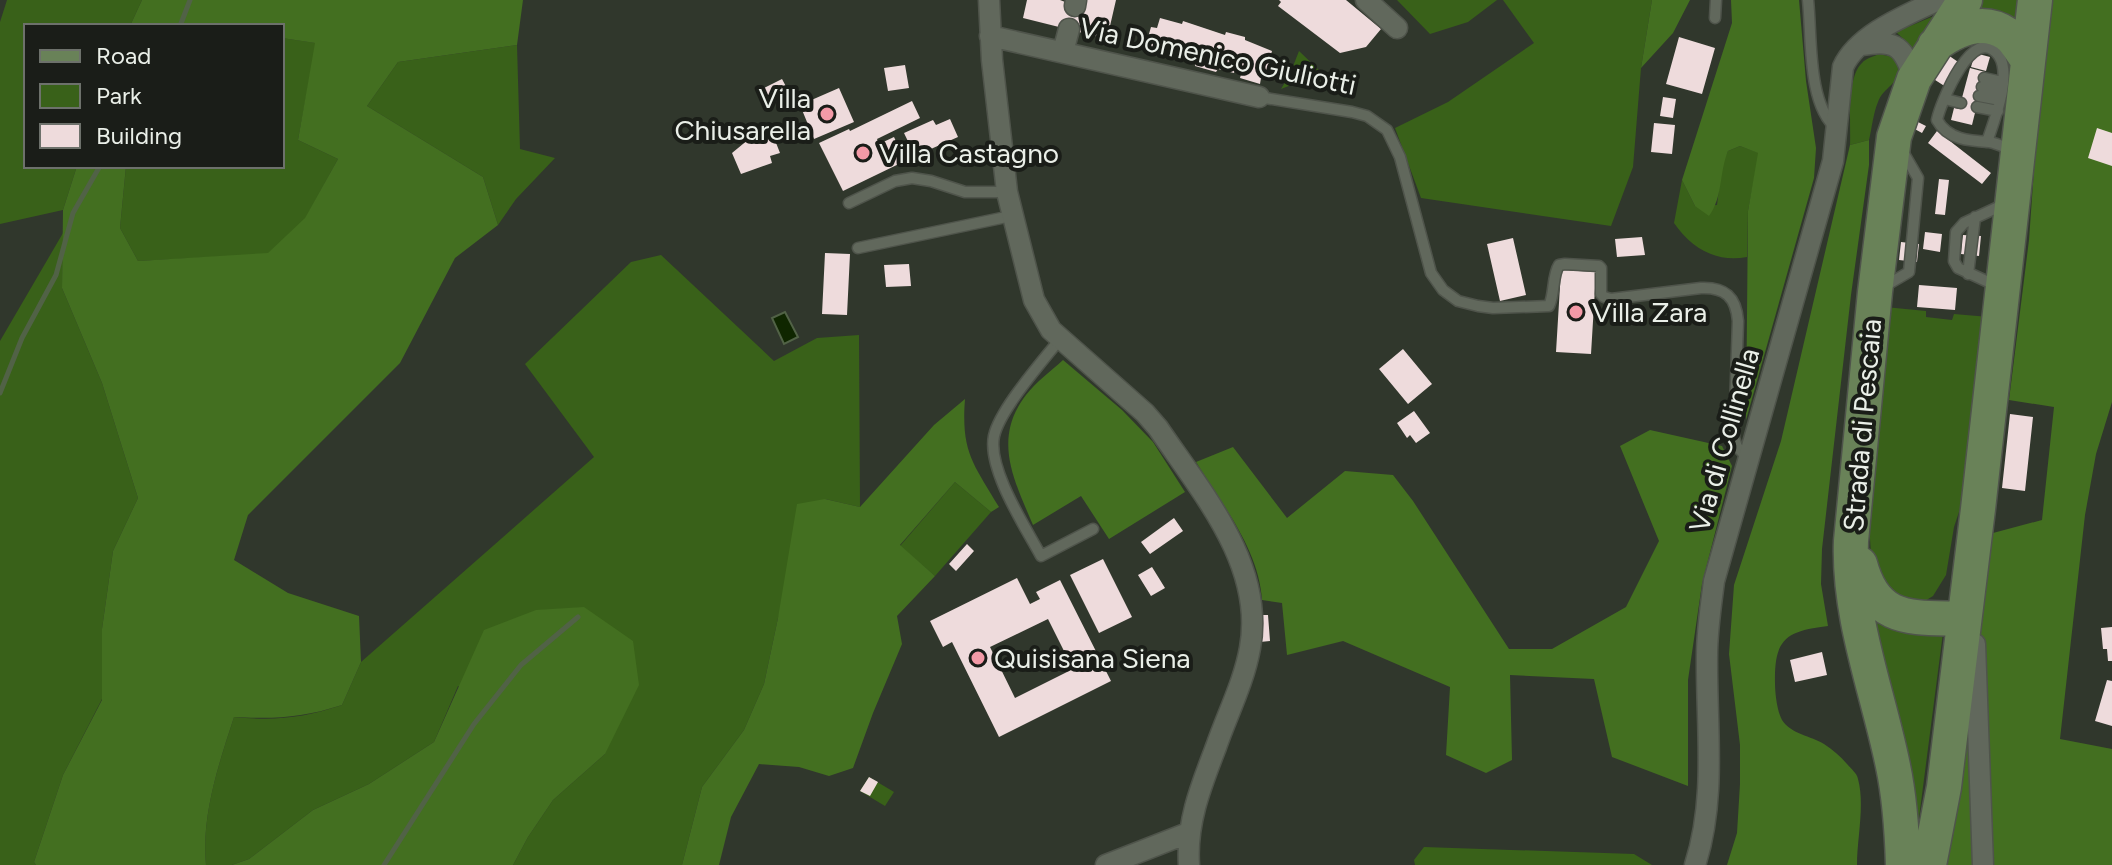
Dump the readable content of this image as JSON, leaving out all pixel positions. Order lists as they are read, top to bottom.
{
  "streets": {
    "main road": ["Strada di Pescaia"],
    "street": ["Via Domenico Giuliotti", "Via di Collinella"]
  },
  "crossings": [
    ["Via Domenico Giuliotti", "Via di Collinella"],
    ["Strada di Pescaia", "Via di Collinella"]
  ],
  "places": [
    "Villa Chiusarella",
    "Villa Castagno",
    "Villa Zara",
    "Quisisana Siena"
  ],
  "legend": ["Road", "Park", "Building"]
}
